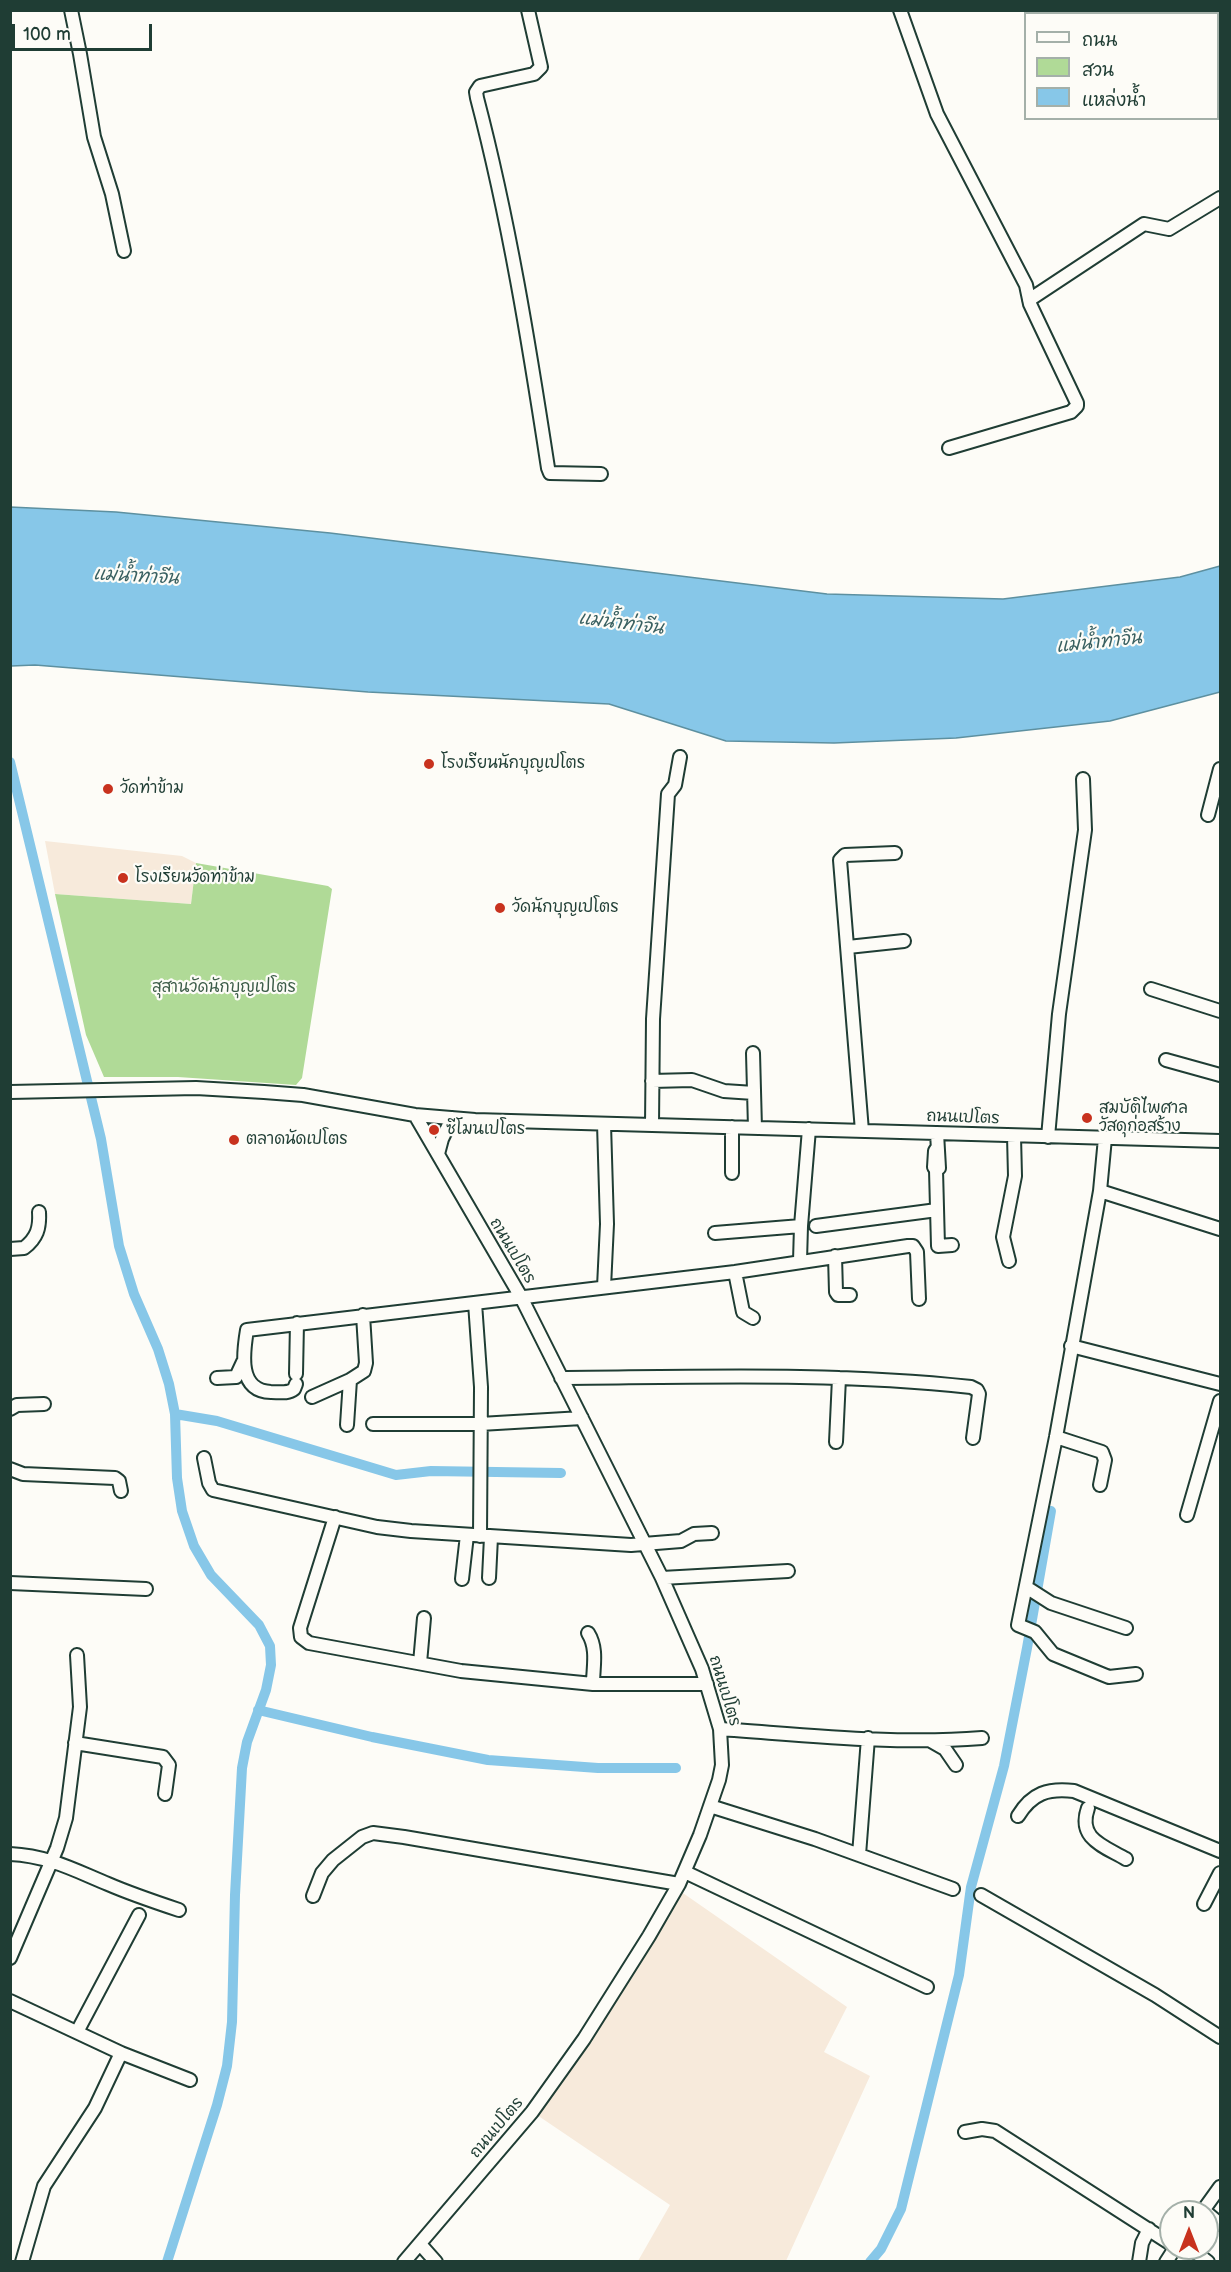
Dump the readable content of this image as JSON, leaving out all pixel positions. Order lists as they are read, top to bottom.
{
  "streets": {
    "street": ["ถนนเปโตร"]
  },
  "water": ["แม่น้ำท่าจีน"],
  "parks": ["สุสานวัดนักบุญเปโตร"],
  "places": [
    "โรงเรียนนักบุญเปโตร",
    "วัดท่าข้าม",
    "โรงเรียนวัดท่าข้าม",
    "วัดนักบุญเปโตร",
    "สมบัติไพศาล วัสดุก่อสร้าง",
    "ซีโมนเปโตร",
    "ตลาดนัดเปโตร"
  ],
  "legend": ["ถนน", "สวน", "แหล่งน้ำ"],
  "scale_bar": "100 m",
  "north": "top"
}
